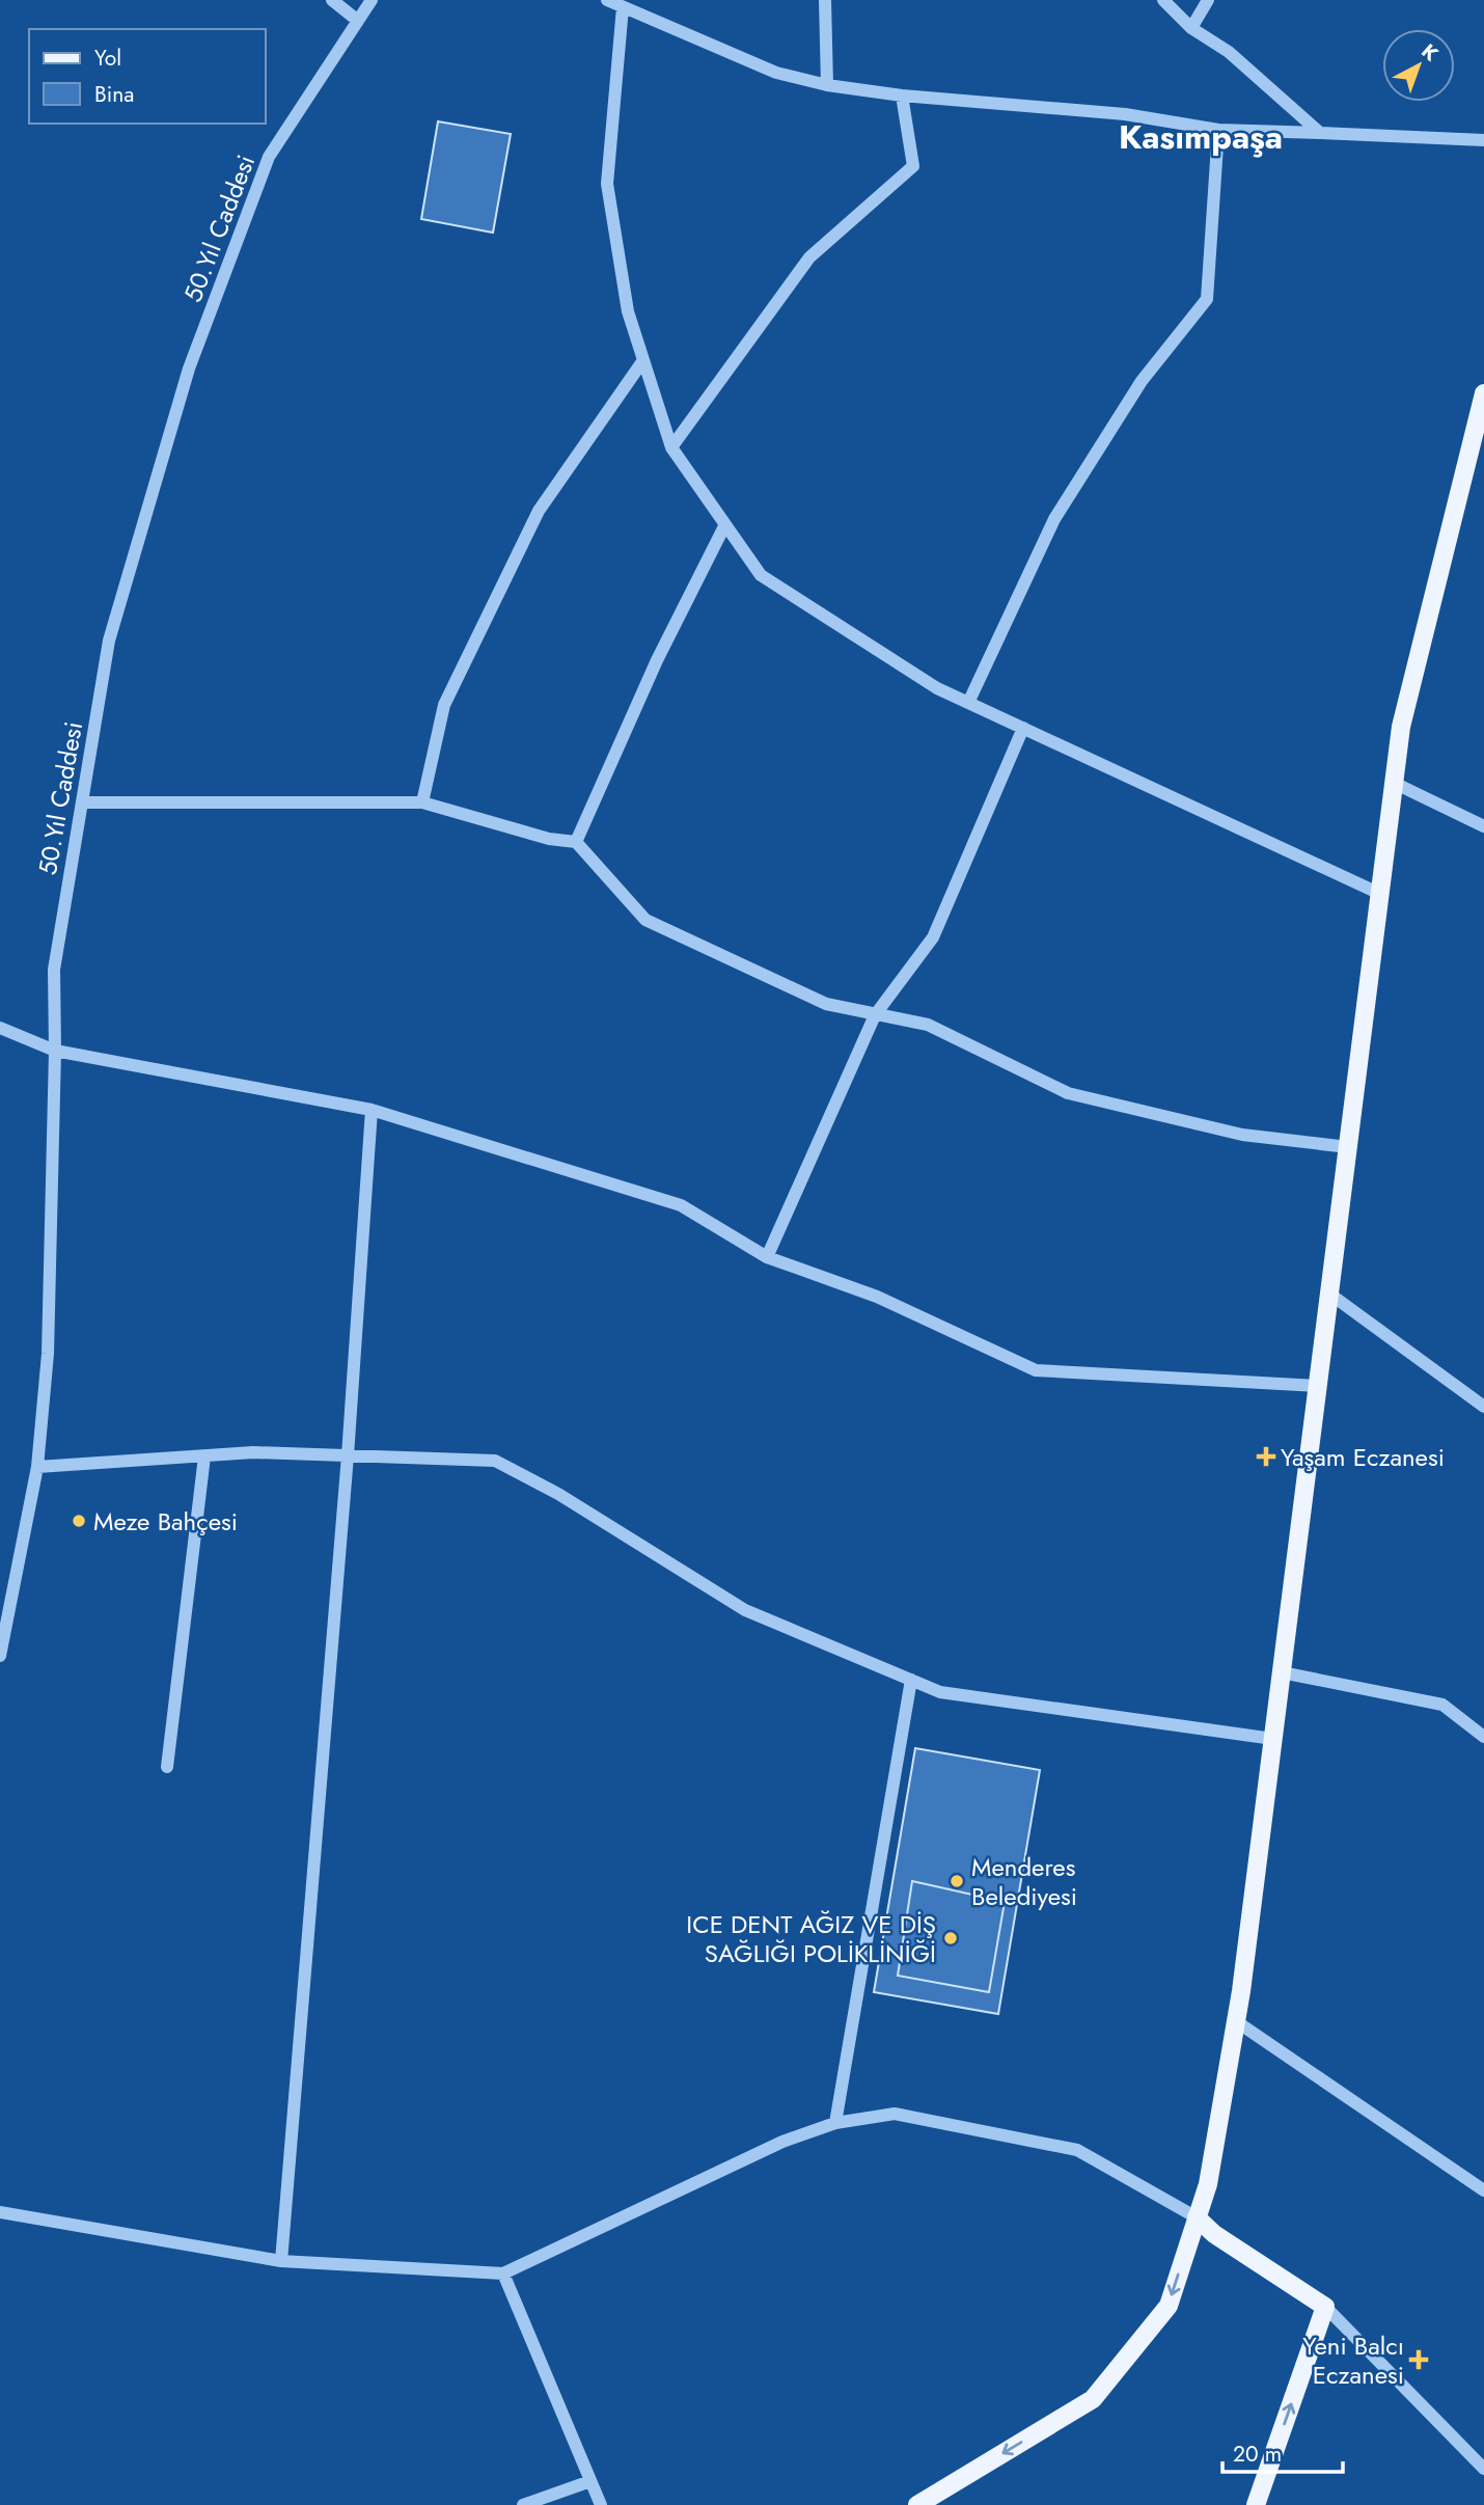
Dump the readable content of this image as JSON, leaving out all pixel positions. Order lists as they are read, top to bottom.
{
  "streets": {
    "street": ["50.Yıl Caddesi"]
  },
  "districts": ["Kasımpaşa"],
  "places": {
    "health": ["Yaşam Eczanesi", "Yeni Balcı Eczanesi"],
    "other": ["Meze Bahçesi", "Menderes Belediyesi", "ICE DENT AĞIZ VE DİŞ SAĞLIĞI POLİKLİNİĞİ"]
  },
  "legend": ["Yol", "Bina"],
  "scale_bar": "20 m",
  "north": "top right"
}
